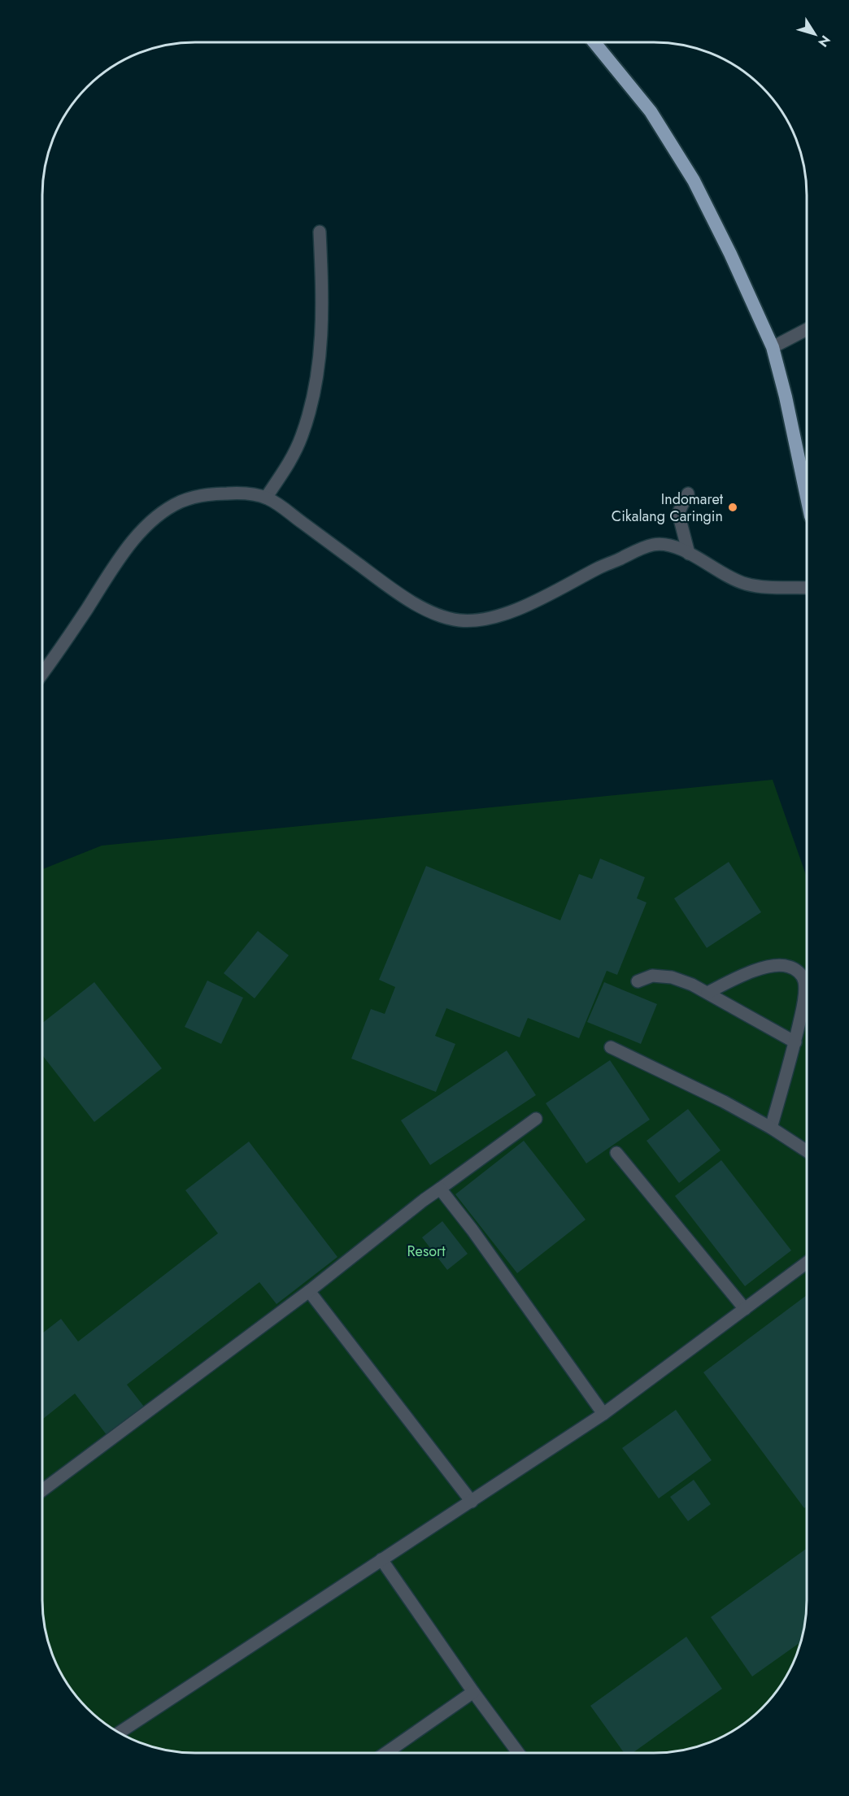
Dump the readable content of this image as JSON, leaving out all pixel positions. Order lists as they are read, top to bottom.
{
  "parks": ["Resort"],
  "places": ["Indomaret Cikalang Caringin"],
  "north": "bottom right"
}
